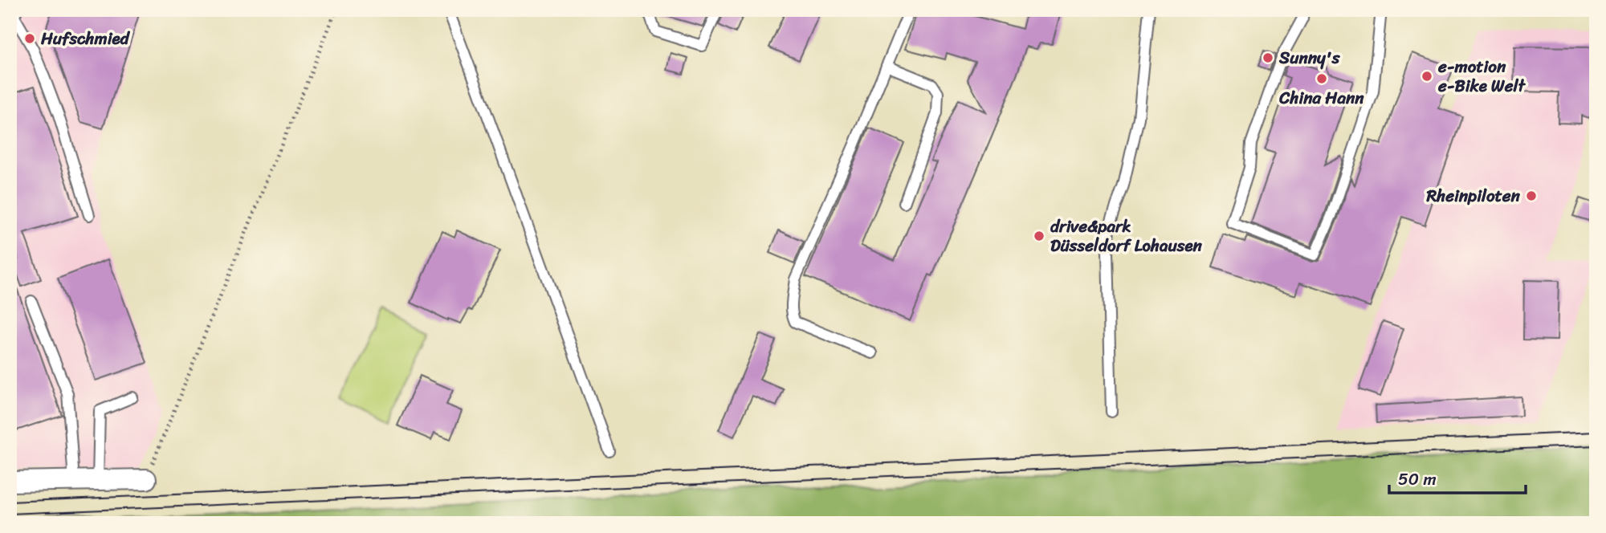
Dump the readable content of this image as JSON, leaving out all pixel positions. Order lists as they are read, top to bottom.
{
  "places": [
    "Hufschmied",
    "Sunny's",
    "e-motion e-Bike Welt",
    "China Hann",
    "Rheinpiloten",
    "drive&park Düsseldorf Lohausen"
  ],
  "scale_bar": "50 m"
}
